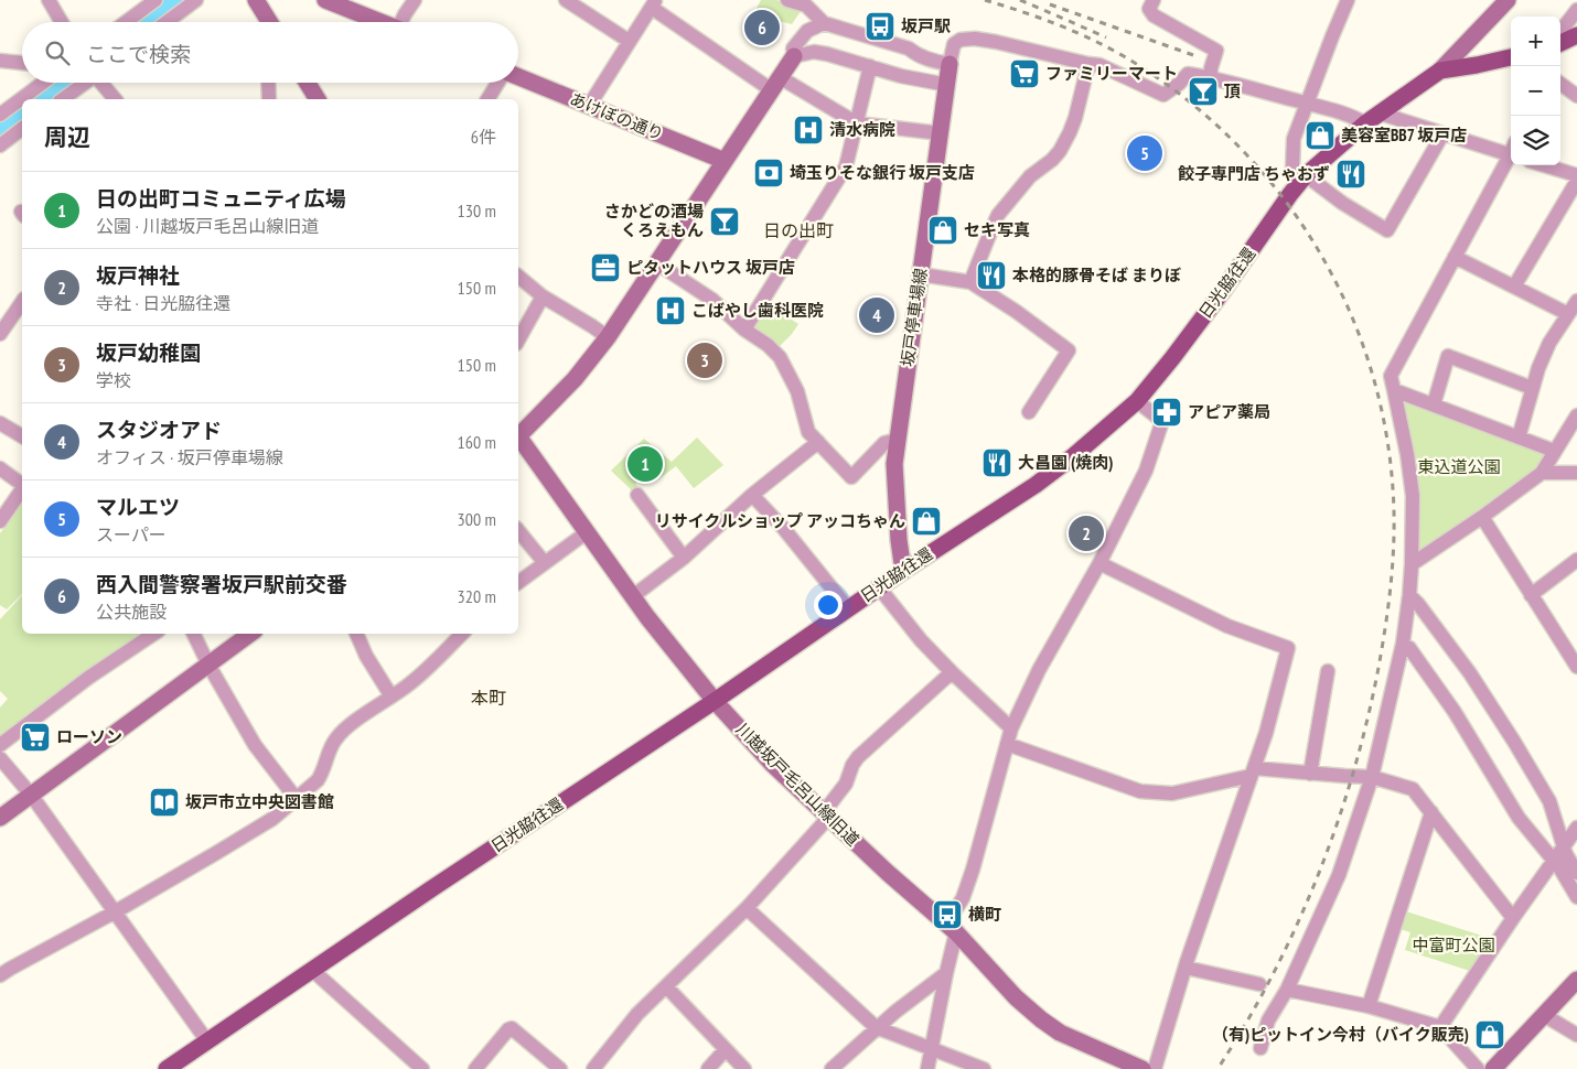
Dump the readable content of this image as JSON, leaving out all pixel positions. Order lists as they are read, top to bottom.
{
  "streets": {
    "main road": ["日光脇往還"],
    "street": ["あけぼの通り", "坂戸停車場線", "川越坂戸毛呂山線旧道"]
  },
  "crossings": [
    ["日光脇往還", "坂戸停車場線"],
    ["日光脇往還", "川越坂戸毛呂山線旧道"]
  ],
  "districts": ["日の出町", "本町"],
  "parks": ["東込道公園", "中富町公園"],
  "places": {
    "bus stop": ["坂戸駅", "横町"],
    "supermarket": ["ファミリーマート", "ローソン"],
    "bar": ["頂", "さかどの酒場 くろえもん"],
    "hospital": ["清水病院", "こばやし歯科医院"],
    "shop": [
      "美容室BB7 坂戸店",
      "セキ写真",
      "リサイクルショップ アッコちゃん",
      "（有)ピットイン今村（バイク販売)"
    ],
    "bank": ["埼玉りそな銀行 坂戸支店"],
    "restaurant": ["餃子専門店 ちゃおず", "本格的豚骨そば まりぼ", "大昌園 (焼肉)"],
    "office": ["ピタットハウス 坂戸店"],
    "pharmacy": ["アピア薬局"],
    "library": ["坂戸市立中央図書館"]
  },
  "page": {
    "pins": [
      "6",
      "5",
      "4",
      "3",
      "1",
      "2"
    ],
    "map_buttons": ["+", "−"],
    "search": "ここで検索",
    "heading": ["周辺", "6件"],
    "list": [
      {
        "mark": "1",
        "name": "日の出町コミュニティ広場",
        "note": "公園 · 川越坂戸毛呂山線旧道",
        "value": "130 m"
      },
      {
        "mark": "2",
        "name": "坂戸神社",
        "note": "寺社 · 日光脇往還",
        "value": "150 m"
      },
      {
        "mark": "3",
        "name": "坂戸幼稚園",
        "note": "学校",
        "value": "150 m"
      },
      {
        "mark": "4",
        "name": "スタジオアド",
        "note": "オフィス · 坂戸停車場線",
        "value": "160 m"
      },
      {
        "mark": "5",
        "name": "マルエツ",
        "note": "スーパー",
        "value": "300 m"
      },
      {
        "mark": "6",
        "name": "西入間警察署坂戸駅前交番",
        "note": "公共施設",
        "value": "320 m"
      }
    ]
  }
}
